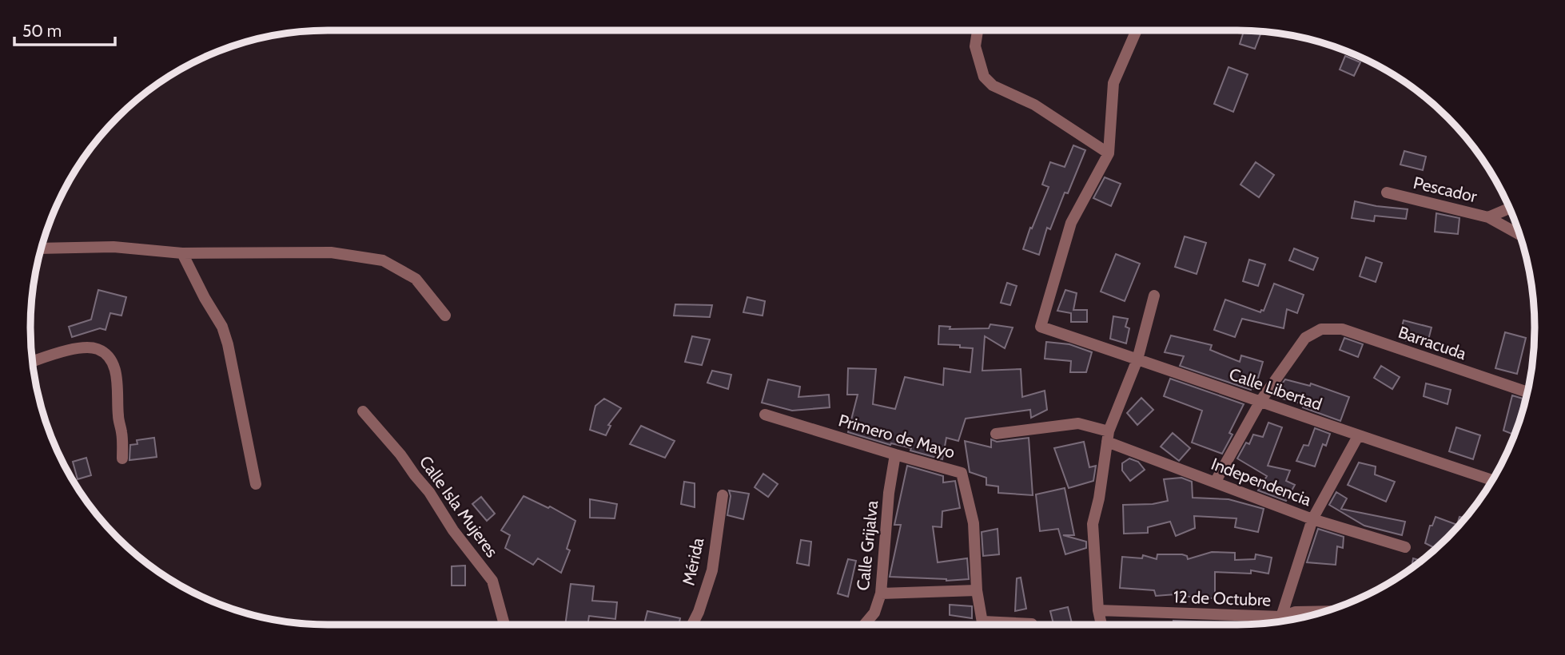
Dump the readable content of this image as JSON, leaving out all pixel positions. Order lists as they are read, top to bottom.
{
  "streets": {
    "street": [
      "Pescador",
      "Barracuda",
      "Calle Libertad",
      "Primero de Mayo",
      "Independencia",
      "Calle Isla Mujeres",
      "Calle Grijalva",
      "Mérida",
      "12 de Octubre"
    ]
  },
  "crossings": [
    ["Barracuda", "Calle Libertad"],
    ["Primero de Mayo", "Calle Grijalva"]
  ],
  "scale_bar": "50 m"
}
